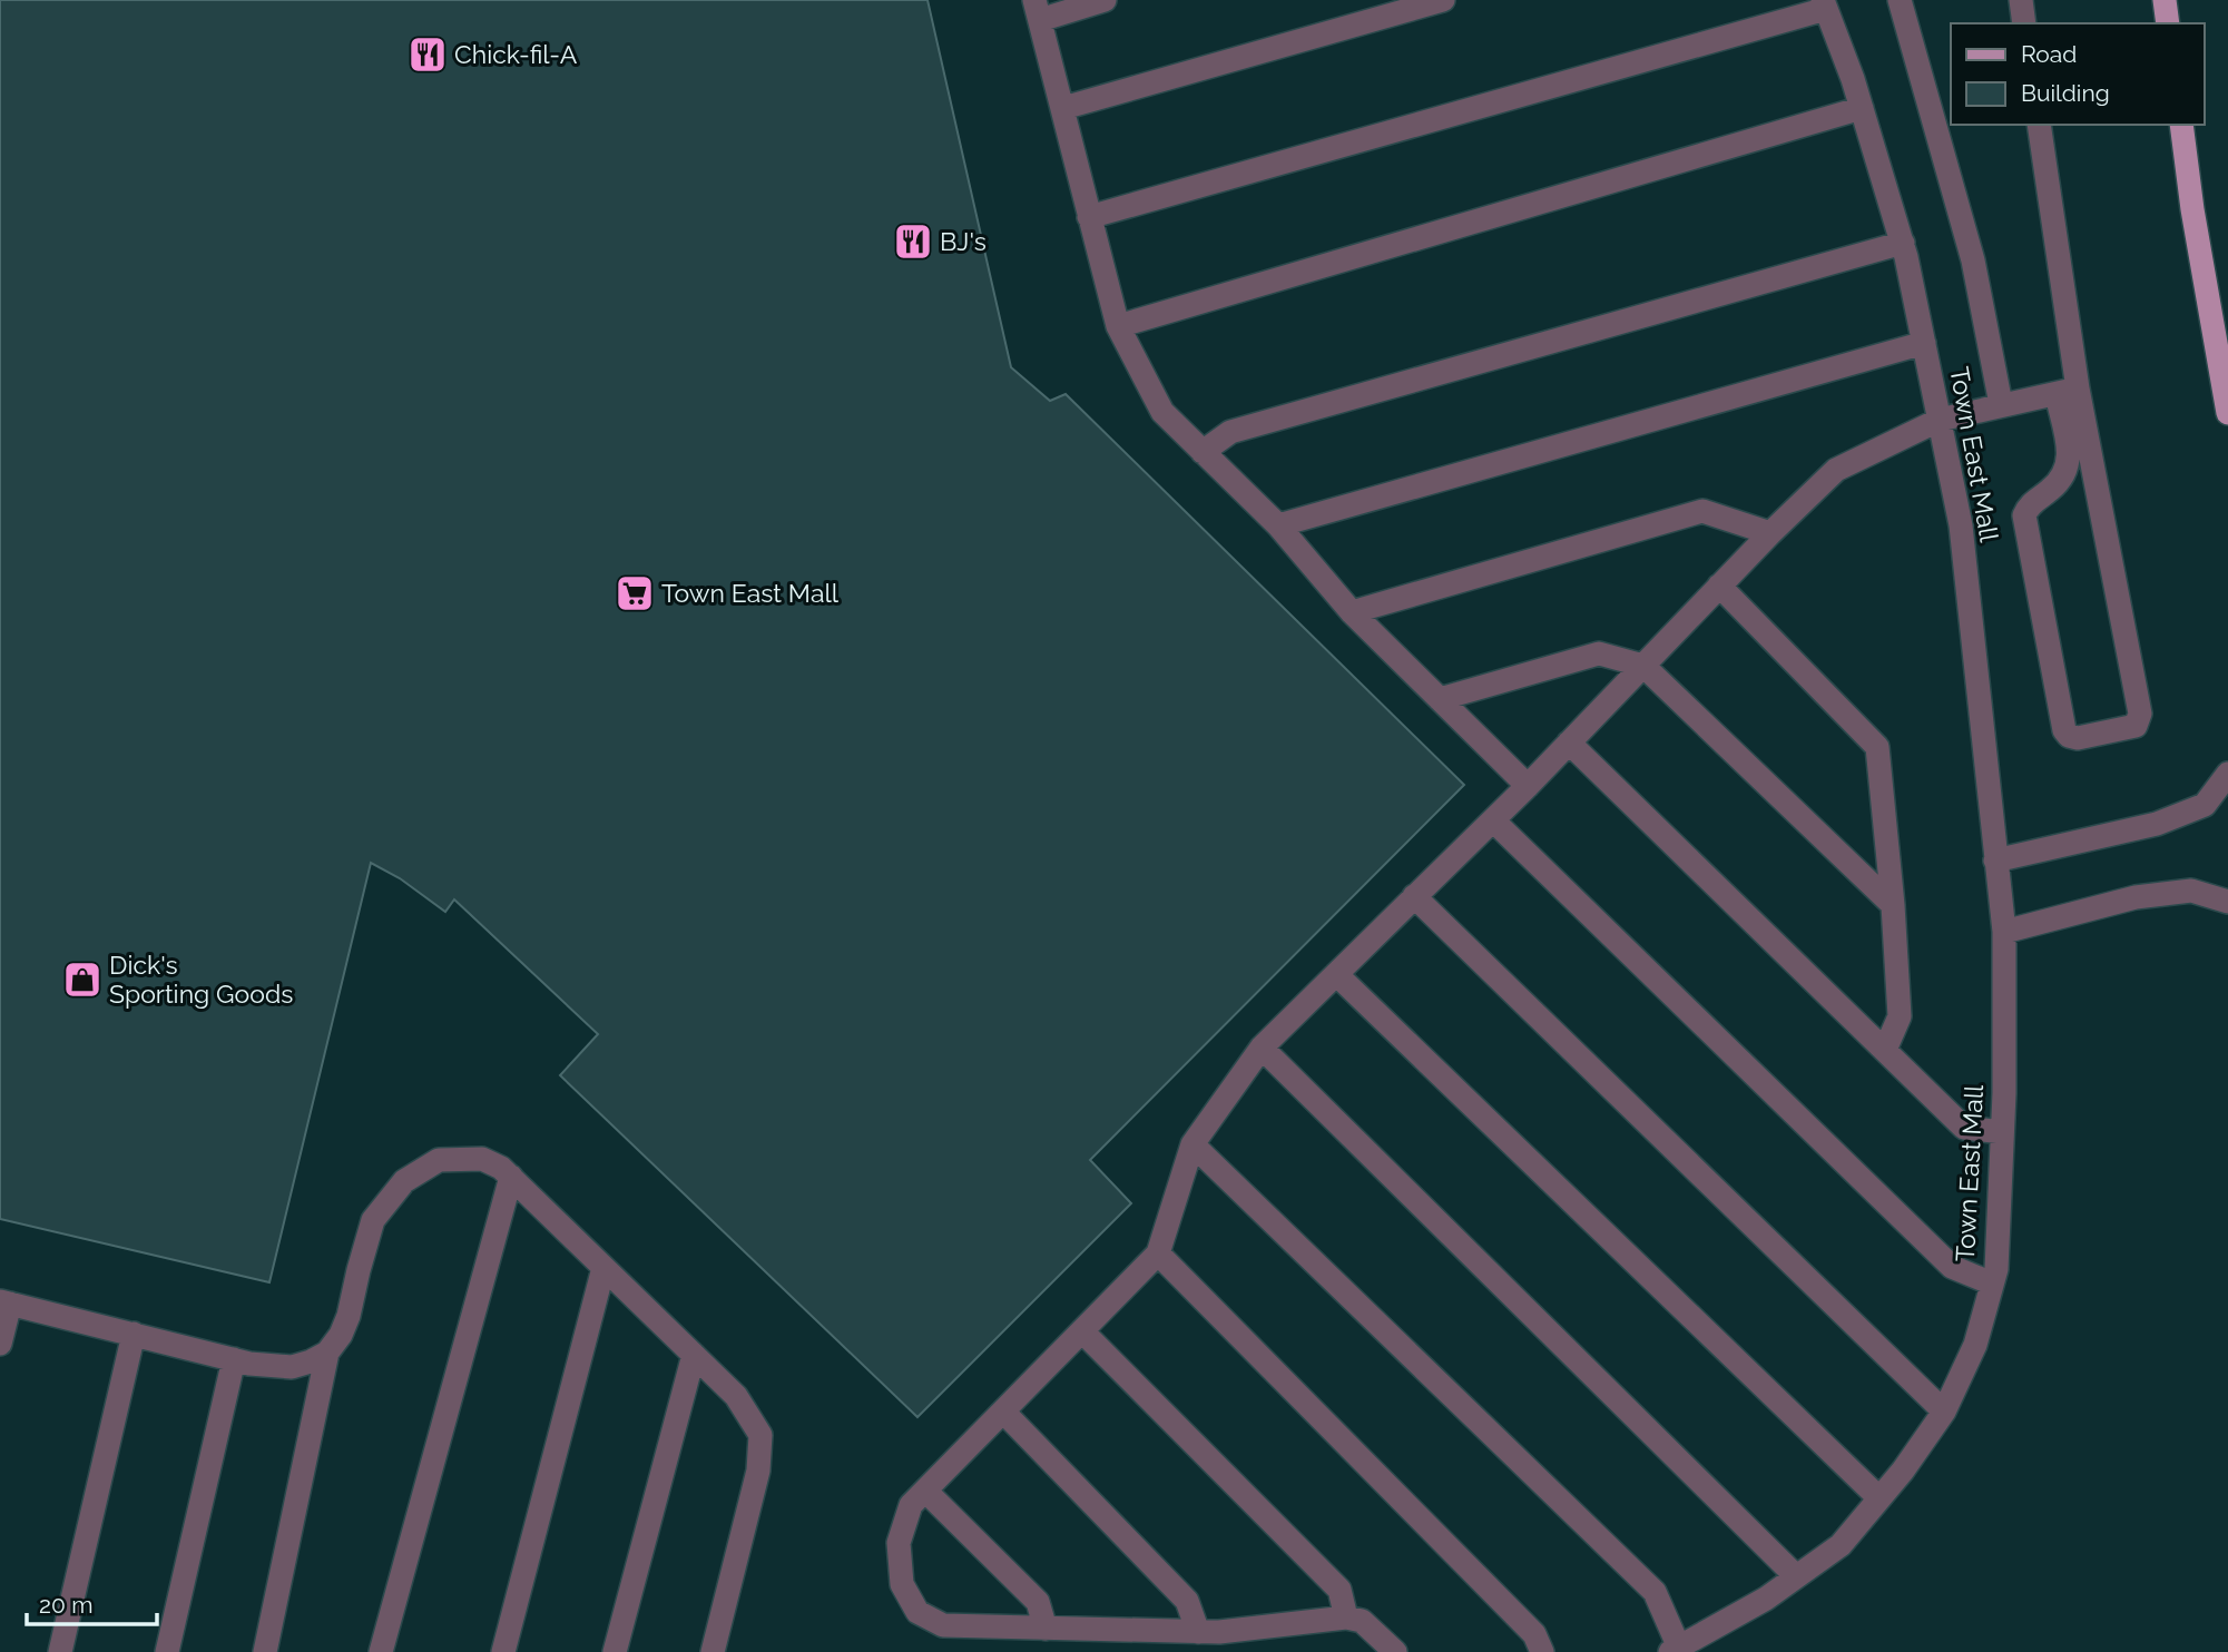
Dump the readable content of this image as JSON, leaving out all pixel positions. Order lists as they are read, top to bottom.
{
  "streets": {
    "street": ["Town East Mall"]
  },
  "places": {
    "restaurant": ["Chick-fil-A", "BJ's"],
    "supermarket": ["Town East Mall"],
    "shop": ["Dick's Sporting Goods"]
  },
  "legend": ["Road", "Building"],
  "scale_bar": "20 m"
}
